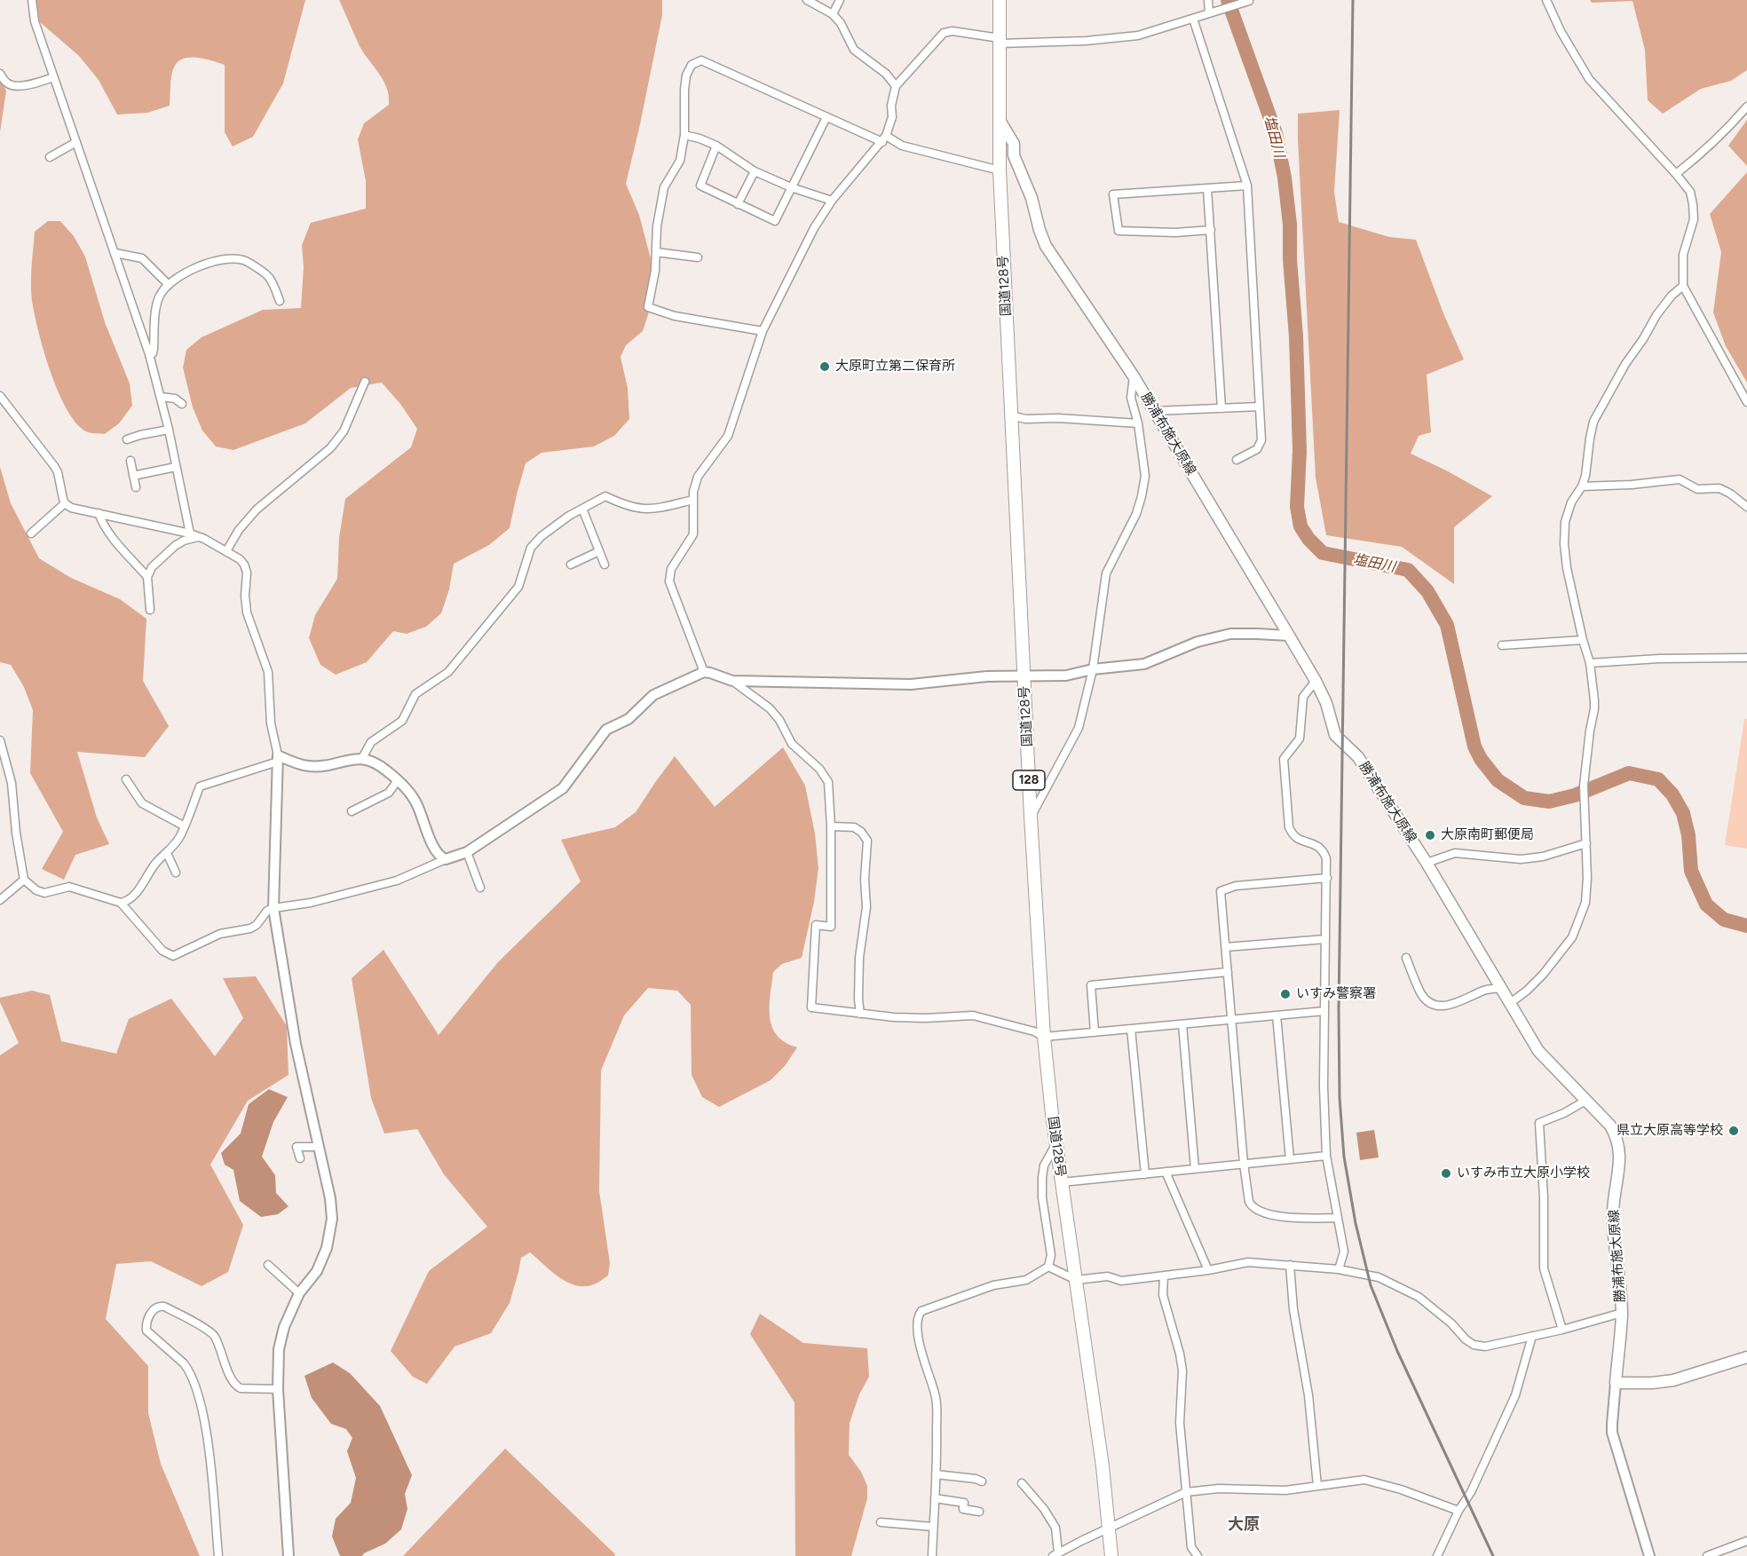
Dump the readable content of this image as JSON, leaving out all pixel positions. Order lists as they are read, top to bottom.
{
  "streets": {
    "highway": ["国道128号", "128"],
    "main road": ["勝浦布施大原線"]
  },
  "crossings": [
    ["国道128号", "勝浦布施大原線"]
  ],
  "districts": ["大原"],
  "water": ["塩田川"],
  "places": [
    "大原町立第二保育所",
    "大原南町郵便局",
    "いすみ警察署",
    "県立大原高等学校",
    "いすみ市立大原小学校"
  ]
}
